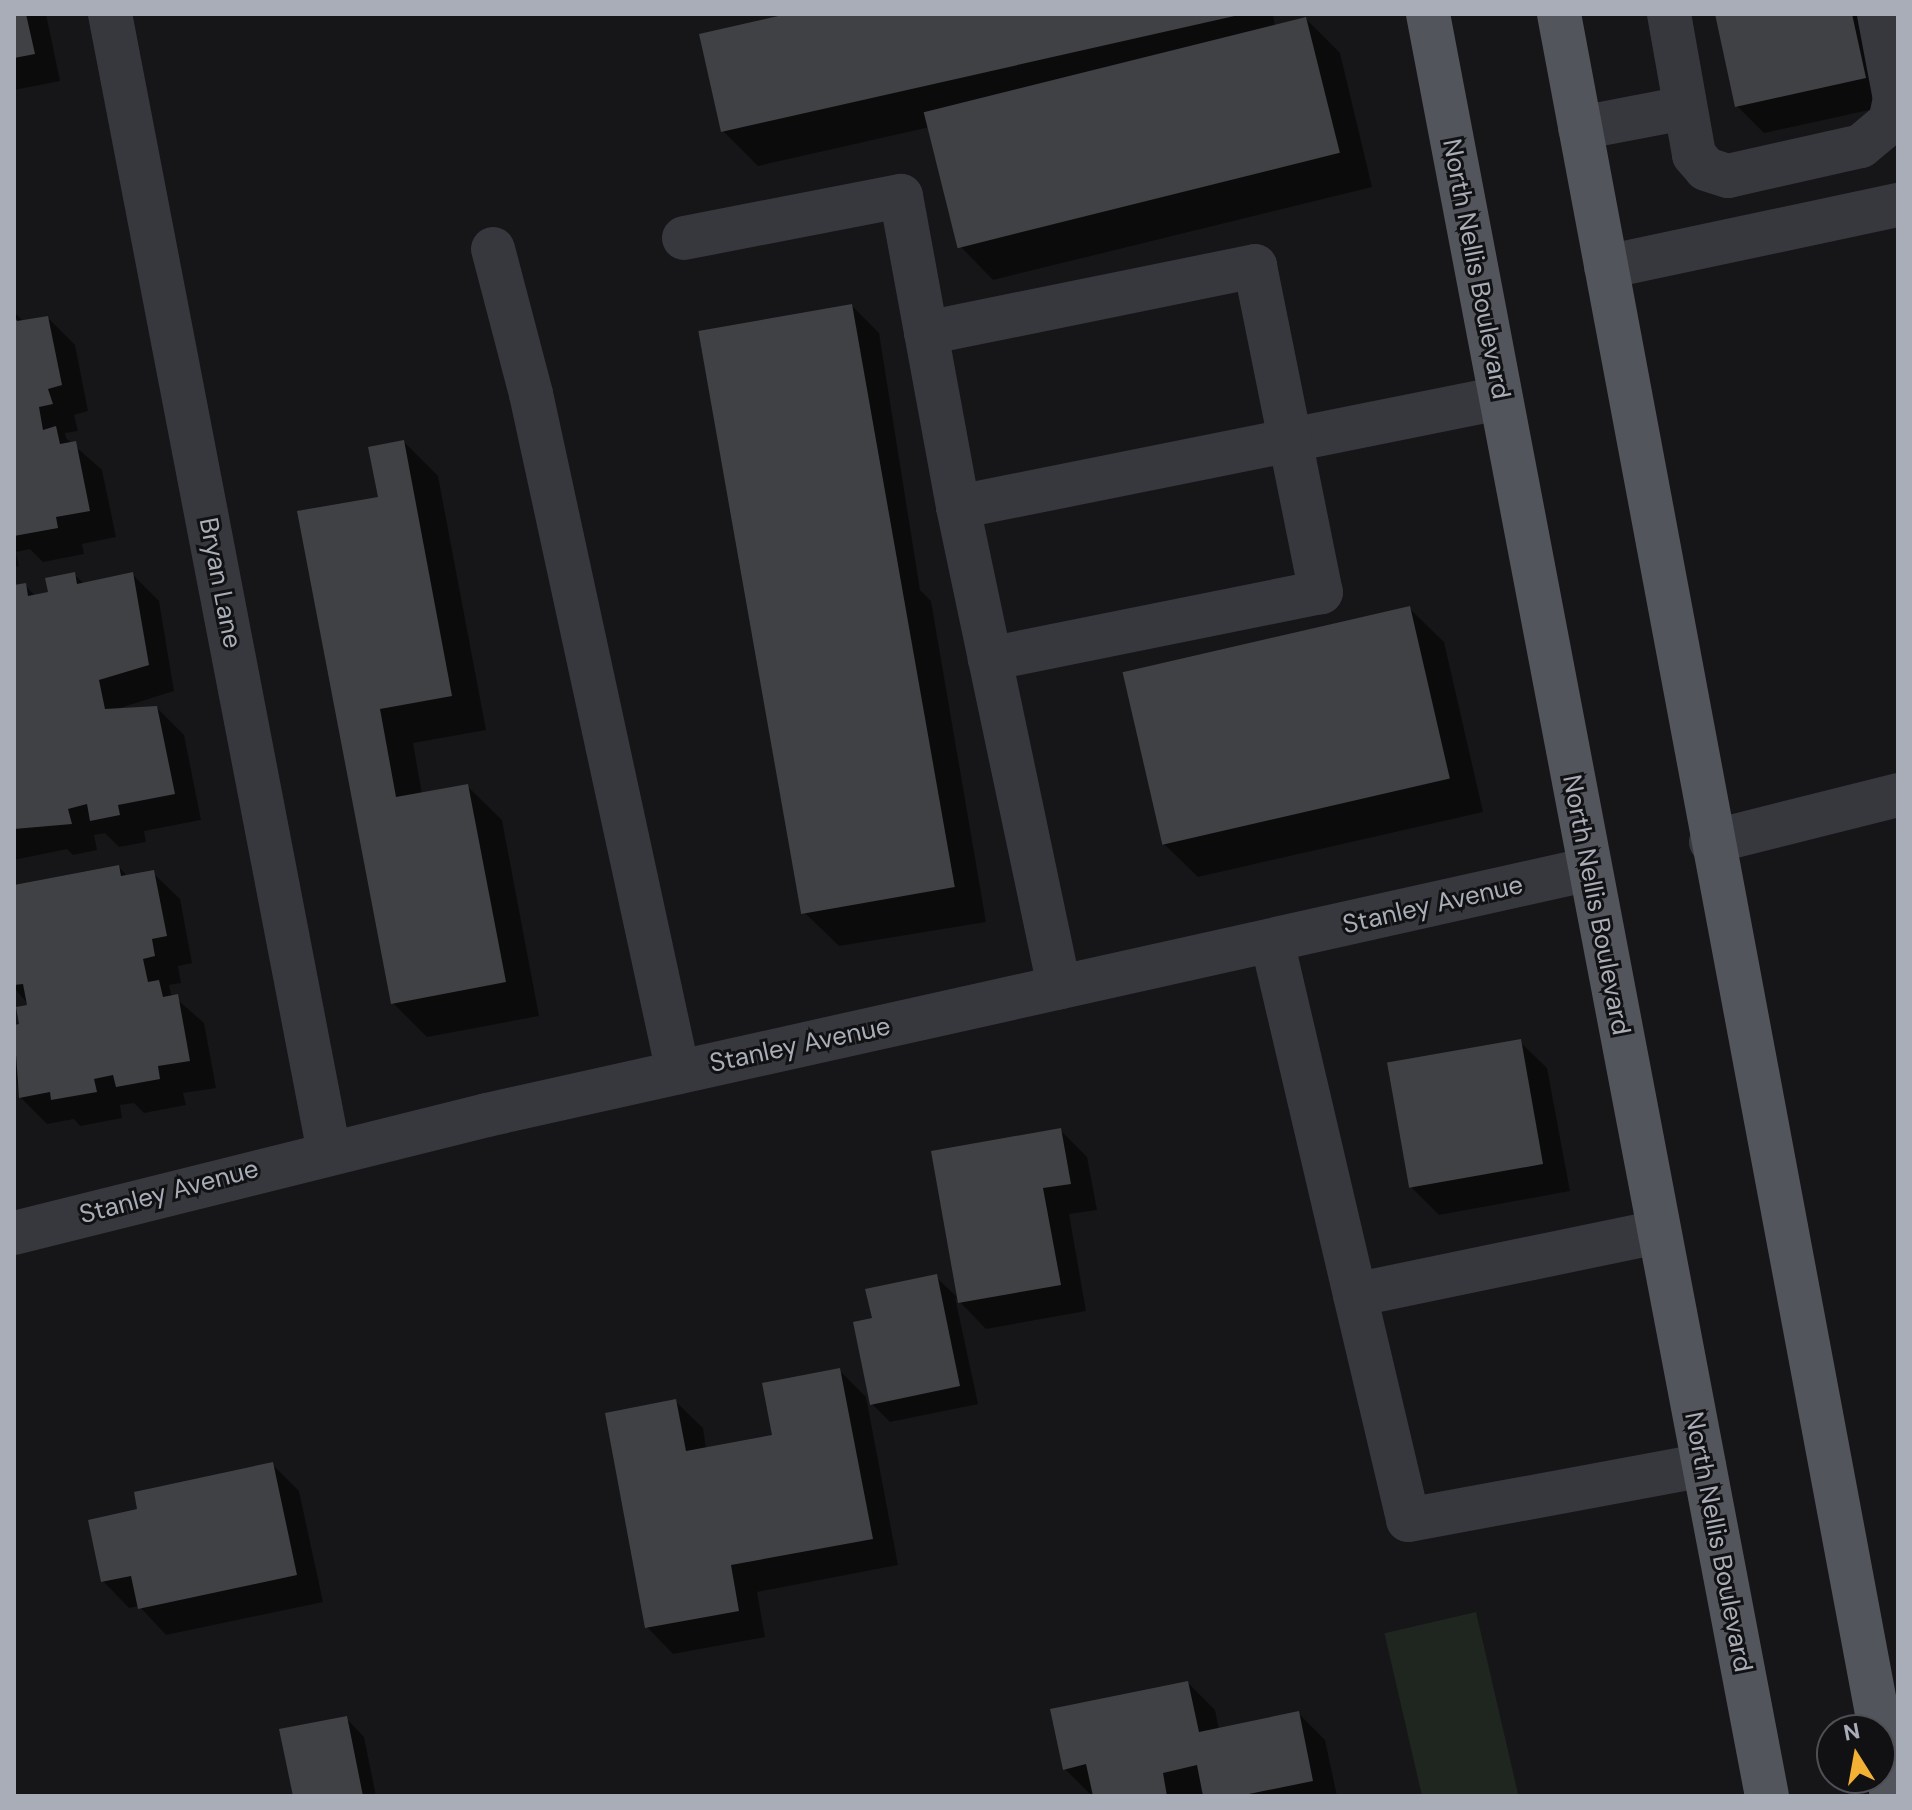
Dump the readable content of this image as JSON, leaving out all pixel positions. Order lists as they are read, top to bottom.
{
  "streets": {
    "main road": ["North Nellis Boulevard"],
    "street": ["Bryan Lane", "Stanley Avenue"]
  },
  "crossings": [
    ["North Nellis Boulevard", "Stanley Avenue"],
    ["Bryan Lane", "Stanley Avenue"]
  ],
  "north": "top"
}
